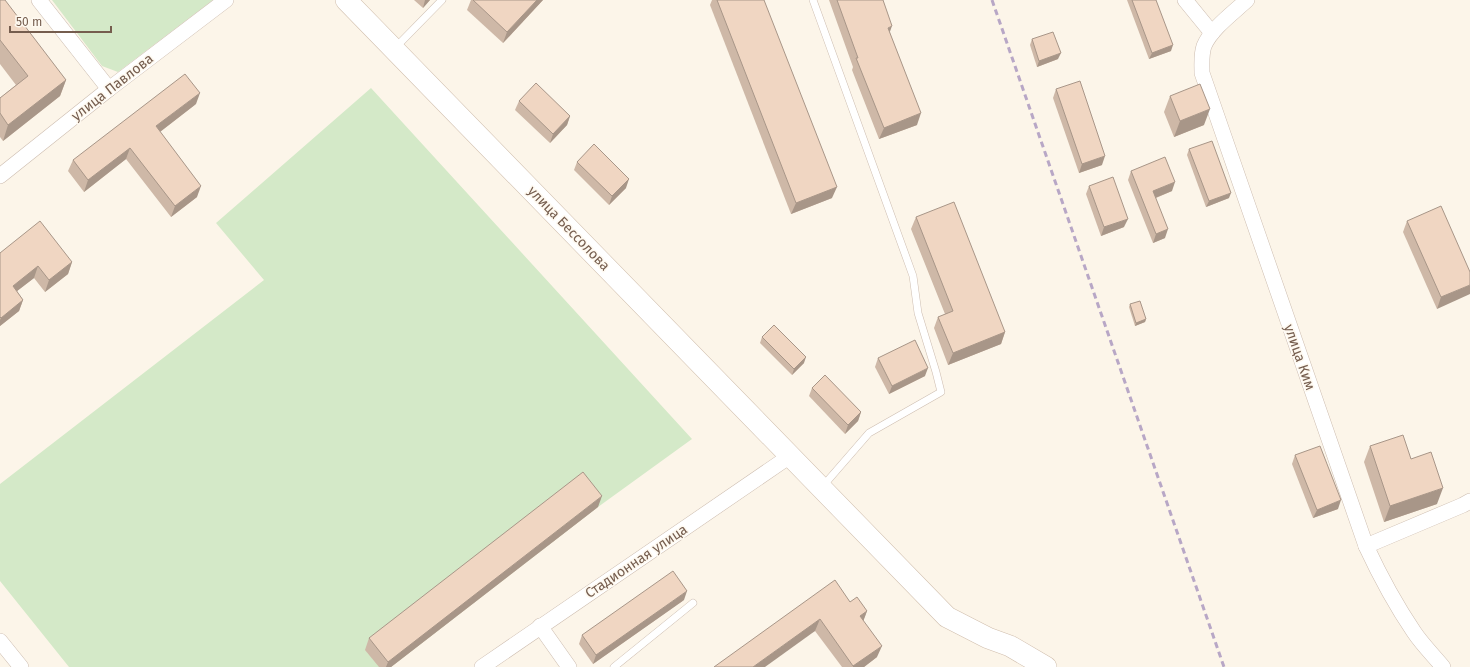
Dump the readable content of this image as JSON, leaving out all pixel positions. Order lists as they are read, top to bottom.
{
  "streets": {
    "main road": ["улица Бессолова"],
    "street": ["улица Павлова", "улица Ким", "Стадионная улица"]
  },
  "crossings": [
    ["улица Бессолова", "Стадионная улица"]
  ],
  "scale_bar": "50 m"
}
